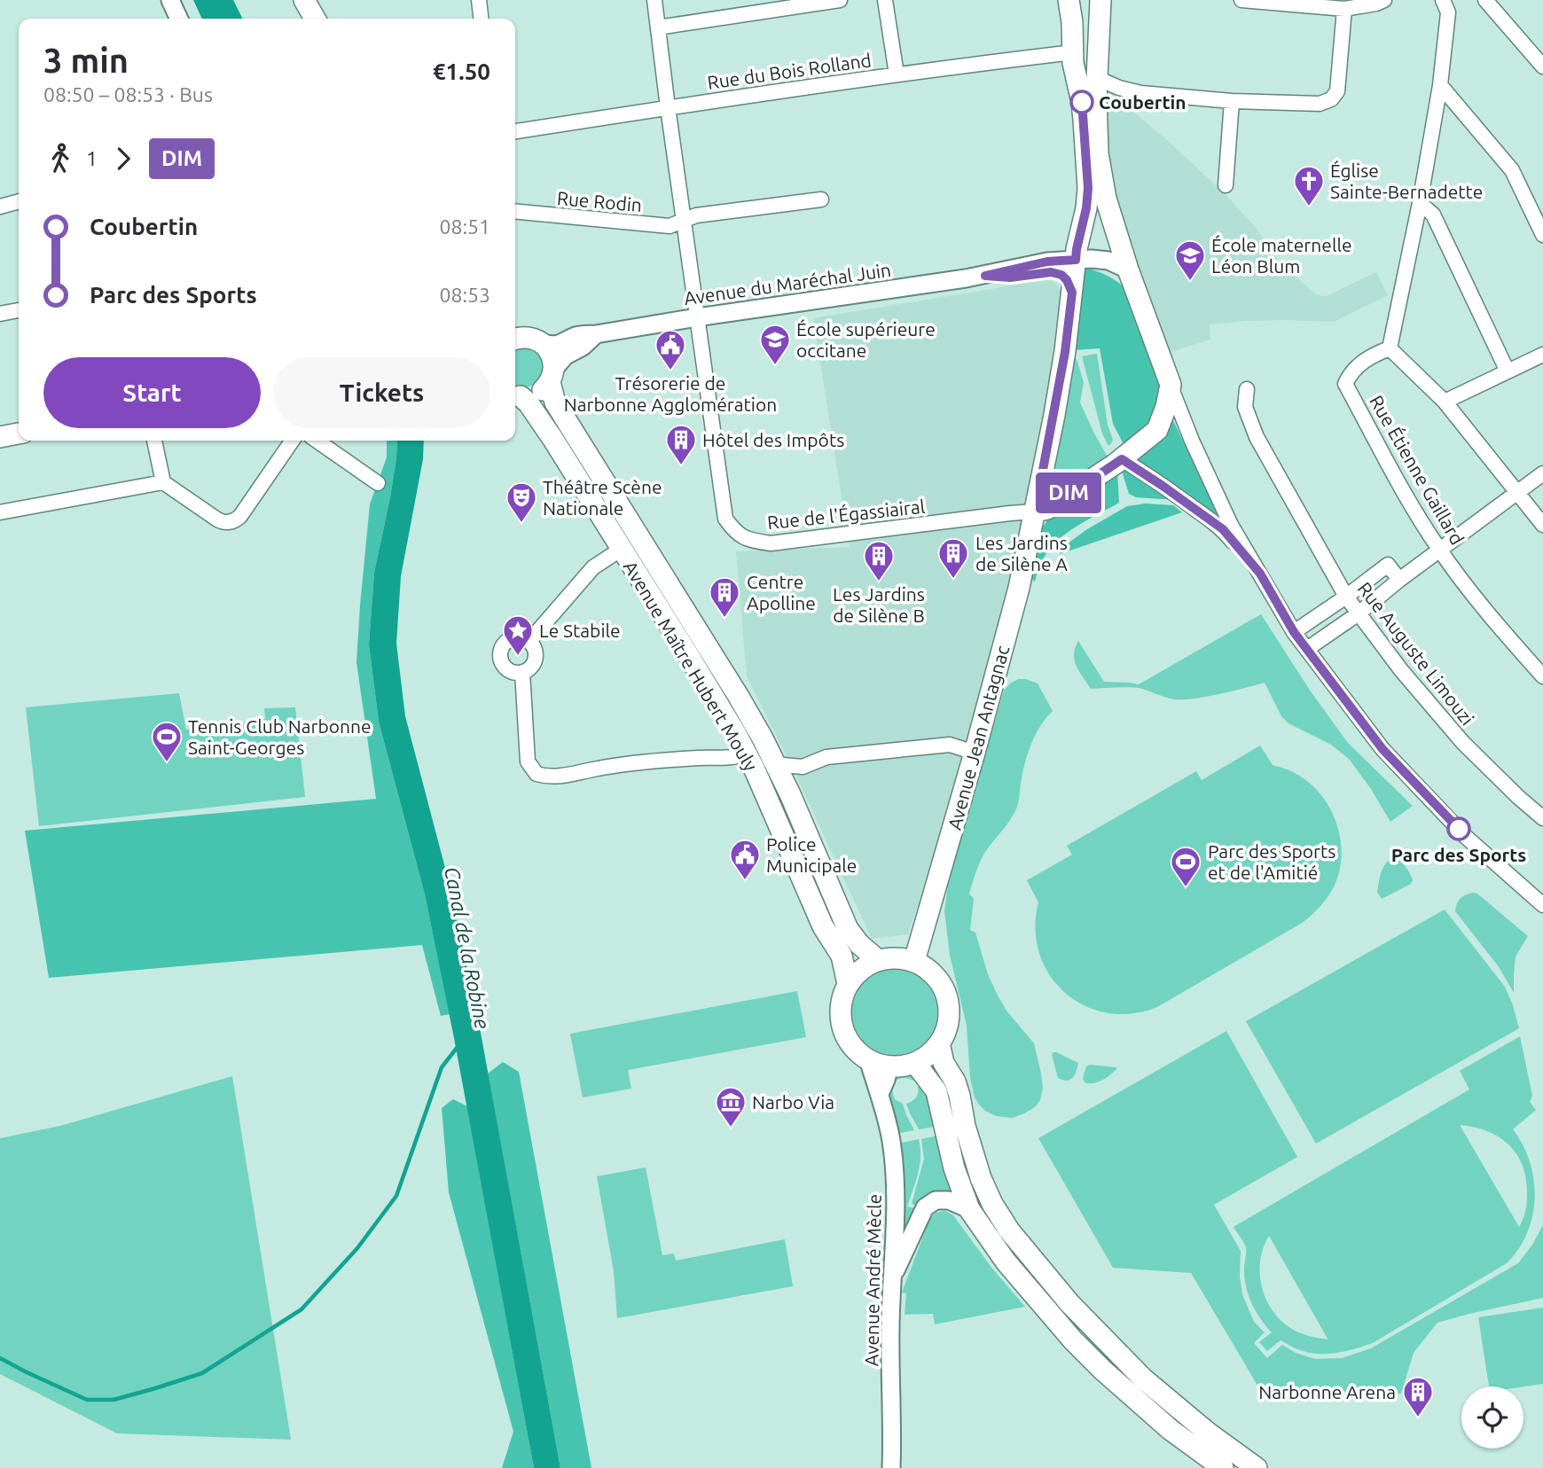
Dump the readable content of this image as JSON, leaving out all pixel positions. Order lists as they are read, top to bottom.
{
  "streets": {
    "main road": ["Avenue Maître Hubert Mouly", "Avenue Jean Antagnac"],
    "street": [
      "Rue du Bois Rolland",
      "Rue Rodin",
      "Avenue du Maréchal Juin",
      "Rue Étienne Gaillard",
      "Rue de l'Égassiairal",
      "Rue Auguste Limouzi",
      "Avenue André Mècle"
    ]
  },
  "crossings": [
    ["Rue du Bois Rolland", "Rue de l'Égassiairal"],
    ["Rue du Bois Rolland", "Avenue Jean Antagnac"],
    ["Rue Rodin", "Rue de l'Égassiairal"],
    ["Avenue du Maréchal Juin", "Rue de l'Égassiairal"],
    ["Avenue du Maréchal Juin", "Avenue Maître Hubert Mouly"],
    ["Avenue du Maréchal Juin", "Avenue Jean Antagnac"],
    ["Rue de l'Égassiairal", "Avenue Jean Antagnac"],
    ["Avenue Maître Hubert Mouly", "Avenue Jean Antagnac"],
    ["Avenue Maître Hubert Mouly", "Avenue André Mècle"],
    ["Avenue Jean Antagnac", "Avenue André Mècle"]
  ],
  "water": ["Canal de la Robine"],
  "places": {
    "other": ["Coubertin", "Parc des Sports"],
    "church": ["Église Sainte-Bernadette"],
    "school or university": ["École maternelle Léon Blum", "École supérieure occitane"],
    "public building": ["Trésorerie de Narbonne Agglomération", "Police Municipale"],
    "building": [
      "Hôtel des Impôts",
      "Les Jardins de Silène A",
      "Les Jardins de Silène B",
      "Centre Apolline",
      "Narbonne Arena"
    ],
    "theatre": ["Théâtre Scène Nationale"],
    "place": ["Le Stabile"],
    "sports": ["Tennis Club Narbonne Saint-Georges", "Parc des Sports et de l'Amitié"],
    "museum": ["Narbo Via"]
  },
  "lines": ["bus line DIM"],
  "page": {
    "on_map": "DIM",
    "heading": ["3 min", "08:50 – 08:53 · Bus", "€1.50"],
    "legs": ["1", "DIM"],
    "list": [
      {
        "name": "Coubertin",
        "value": "08:51"
      },
      {
        "name": "Parc des Sports",
        "value": "08:53"
      }
    ],
    "buttons": ["Start", "Tickets"]
  }
}
